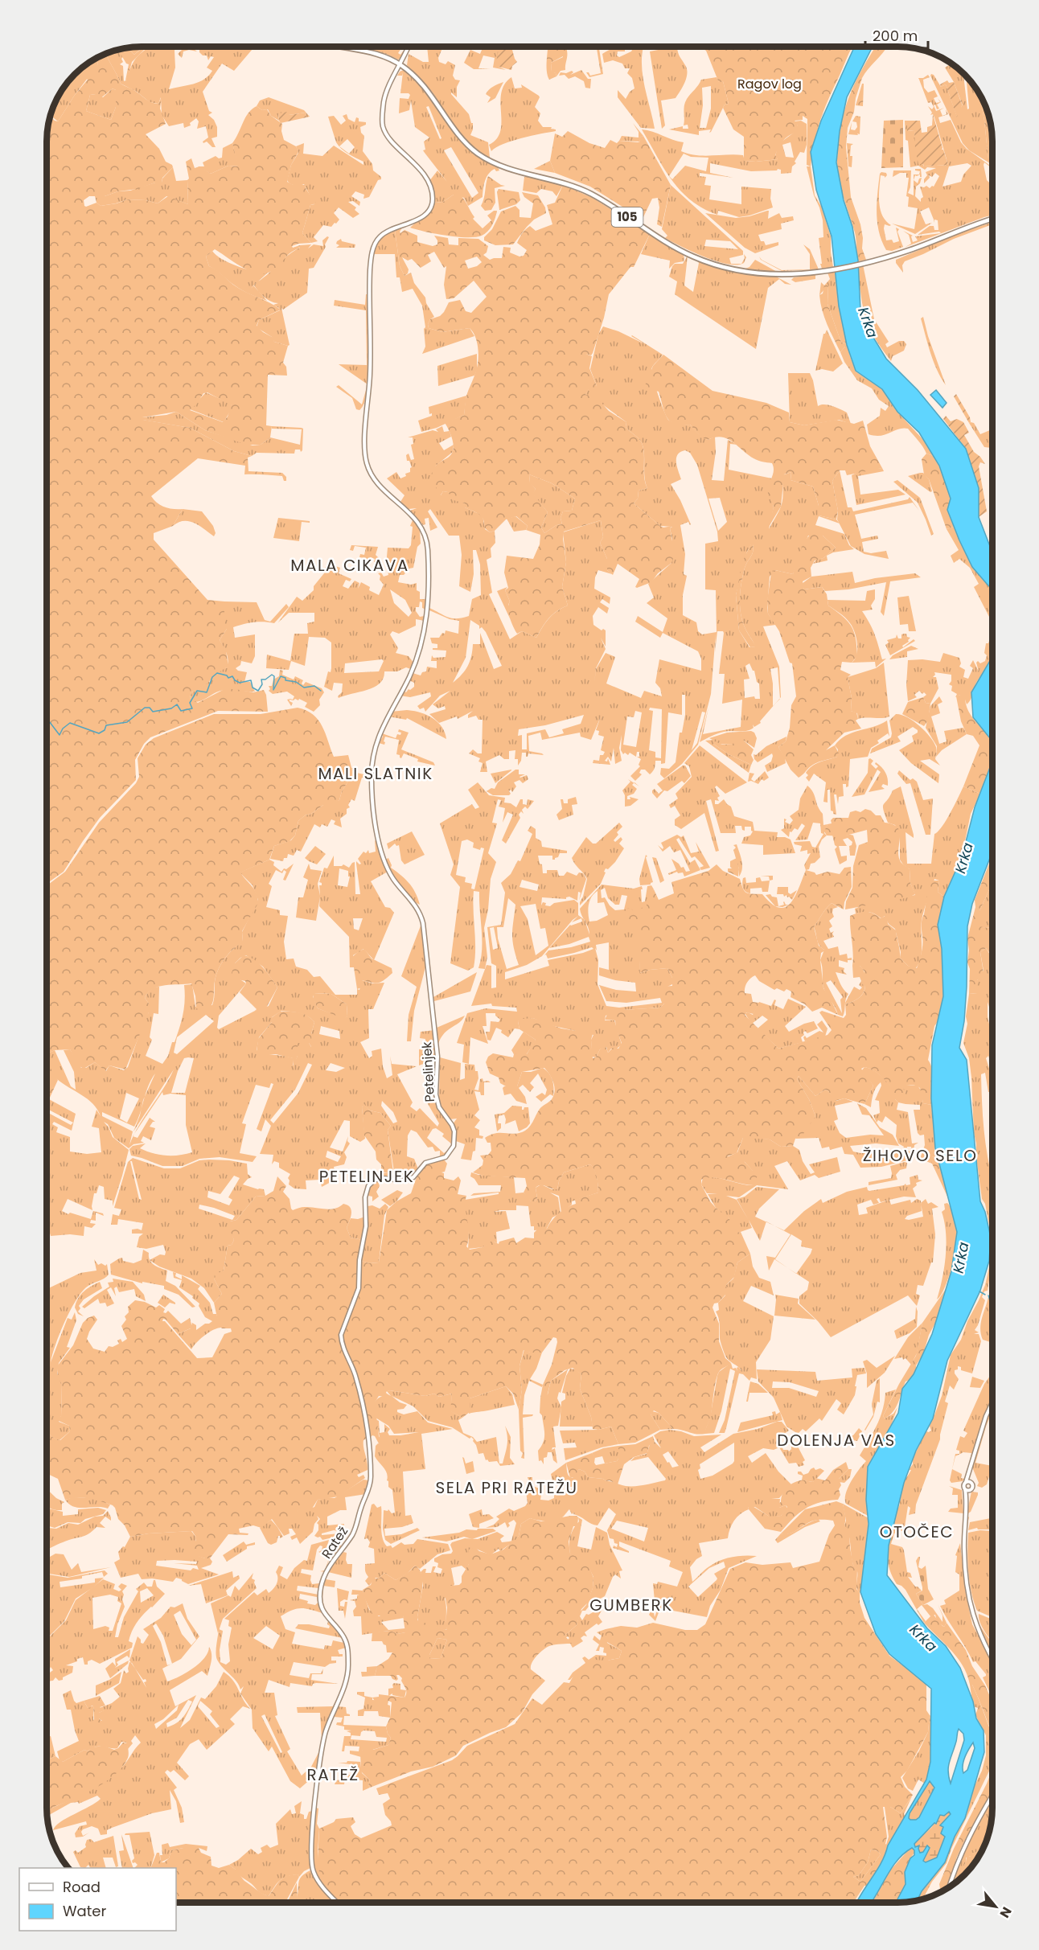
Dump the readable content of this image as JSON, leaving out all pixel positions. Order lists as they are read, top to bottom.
{
  "streets": {
    "main road": ["105", "Petelinjek", "Ratež"]
  },
  "crossings": [
    ["105", "Petelinjek"],
    ["Petelinjek", "Ratež"]
  ],
  "districts": [
    "MALA CIKAVA",
    "MALI SLATNIK",
    "ŽIHOVO SELO",
    "PETELINJEK",
    "DOLENJA VAS",
    "SELA PRI RATEŽU",
    "OTOČEC",
    "GUMBERK",
    "RATEŽ"
  ],
  "water": ["Krka"],
  "parks": ["Ragov log"],
  "legend": ["Road", "Water"],
  "scale_bar": "200 m",
  "north": "bottom right"
}
